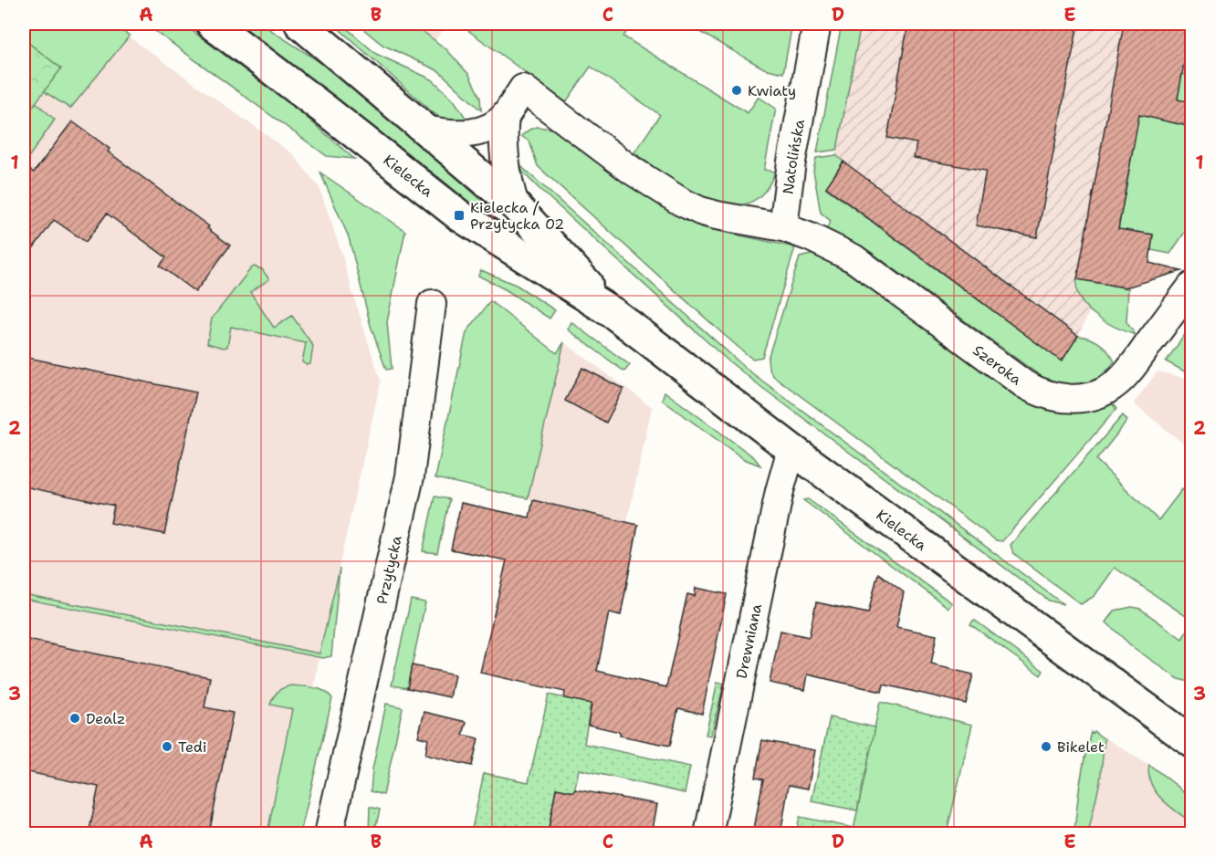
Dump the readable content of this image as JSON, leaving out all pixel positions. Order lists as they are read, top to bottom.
{
  "streets": {
    "main road": ["Kielecka"],
    "street": [
      "Natolińska",
      "Szeroka",
      "Przytycka",
      "Drewniana"
    ]
  },
  "crossings": [
    ["Natolińska", "Szeroka"],
    ["Kielecka", "Drewniana"]
  ],
  "places": {
    "other": [
      "Kwiaty",
      "Dealz",
      "Tedi",
      "Bikelet"
    ],
    "transit": ["Kielecka / Przytycka 02"]
  },
  "grid": {
    "columns": [
      "A",
      "B",
      "C",
      "D",
      "E"
    ],
    "rows": ["1", "2", "3"]
  }
}
